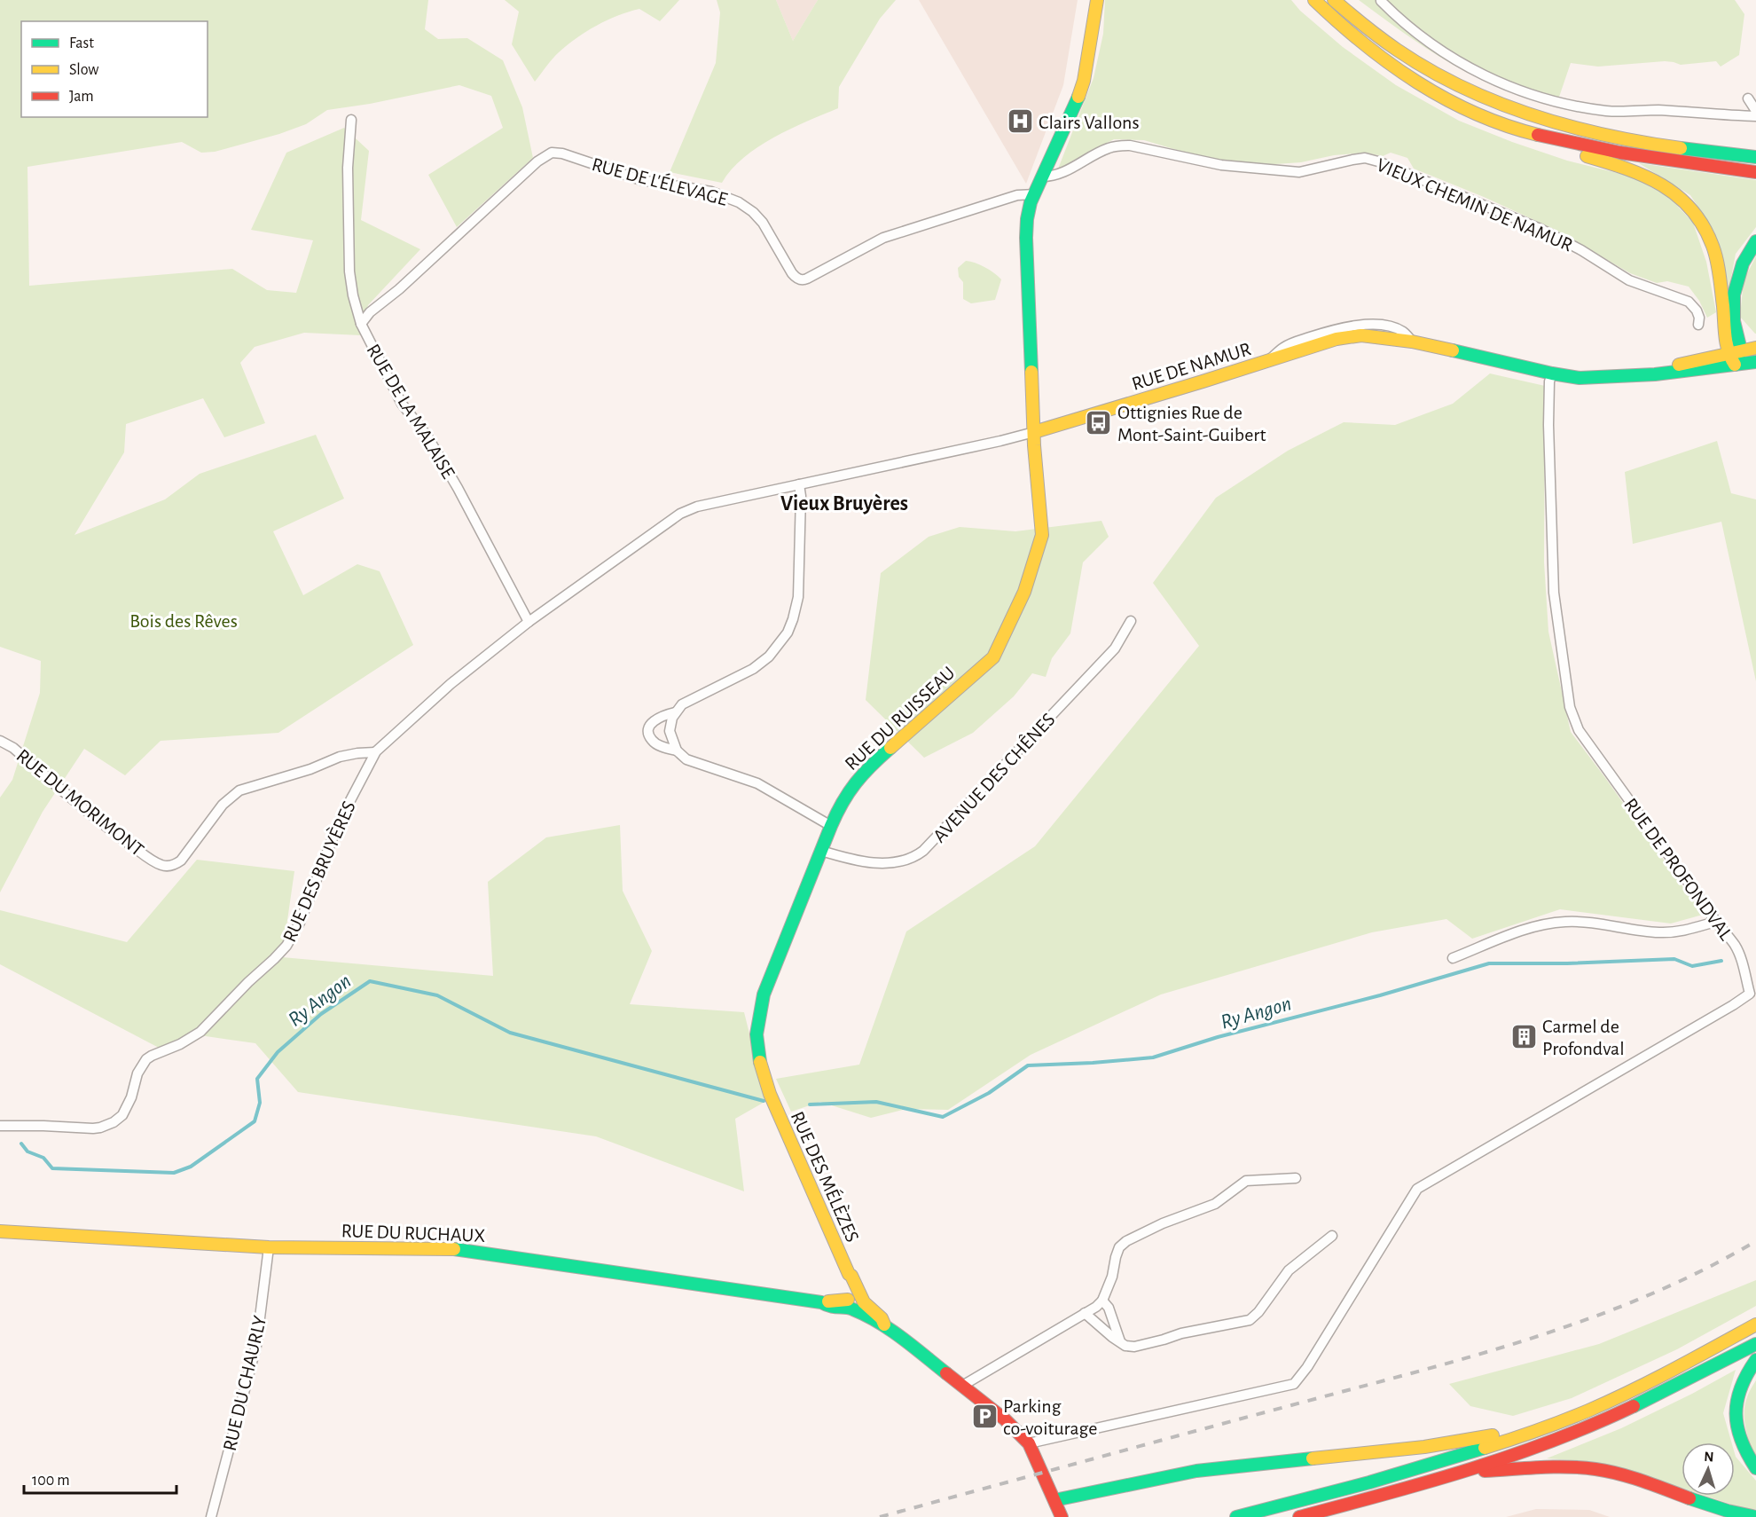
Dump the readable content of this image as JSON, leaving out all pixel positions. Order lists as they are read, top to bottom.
{
  "streets": {
    "main road": [
      "RUE DE NAMUR",
      "RUE DU RUISSEAU",
      "RUE DES MÉLÈZES",
      "RUE DU RUCHAUX"
    ],
    "street": [
      "RUE DE L'ÉLEVAGE",
      "VIEUX CHEMIN DE NAMUR",
      "RUE DE LA MALAISE",
      "AVENUE DES CHÊNES",
      "RUE DU MORIMONT",
      "RUE DE PROFONDVAL",
      "RUE DES BRUYÈRES",
      "RUE DU CHAURLY"
    ]
  },
  "crossings": [
    ["RUE DE L'ÉLEVAGE", "RUE DE LA MALAISE"],
    ["RUE DE L'ÉLEVAGE", "RUE DU RUISSEAU"],
    ["VIEUX CHEMIN DE NAMUR", "RUE DU RUISSEAU"],
    ["RUE DE NAMUR", "RUE DU RUISSEAU"],
    ["RUE DE NAMUR", "RUE DE PROFONDVAL"],
    ["RUE DU RUISSEAU", "AVENUE DES CHÊNES"],
    ["RUE DU RUISSEAU", "RUE DES MÉLÈZES"],
    ["RUE DU MORIMONT", "RUE DES BRUYÈRES"],
    ["RUE DE PROFONDVAL", "RUE DES MÉLÈZES"],
    ["RUE DES MÉLÈZES", "RUE DU RUCHAUX"],
    ["RUE DU RUCHAUX", "RUE DU CHAURLY"]
  ],
  "districts": ["Vieux Bruyères"],
  "water": ["Ry Angon"],
  "parks": ["Bois des Rêves"],
  "places": {
    "hospital": ["Clairs Vallons"],
    "bus stop": ["Ottignies Rue de Mont-Saint-Guibert"],
    "building": ["Carmel de Profondval"],
    "parking": ["Parking co-voiturage"]
  },
  "legend": ["Fast", "Slow", "Jam"],
  "scale_bar": "100 m",
  "north": "top"
}
